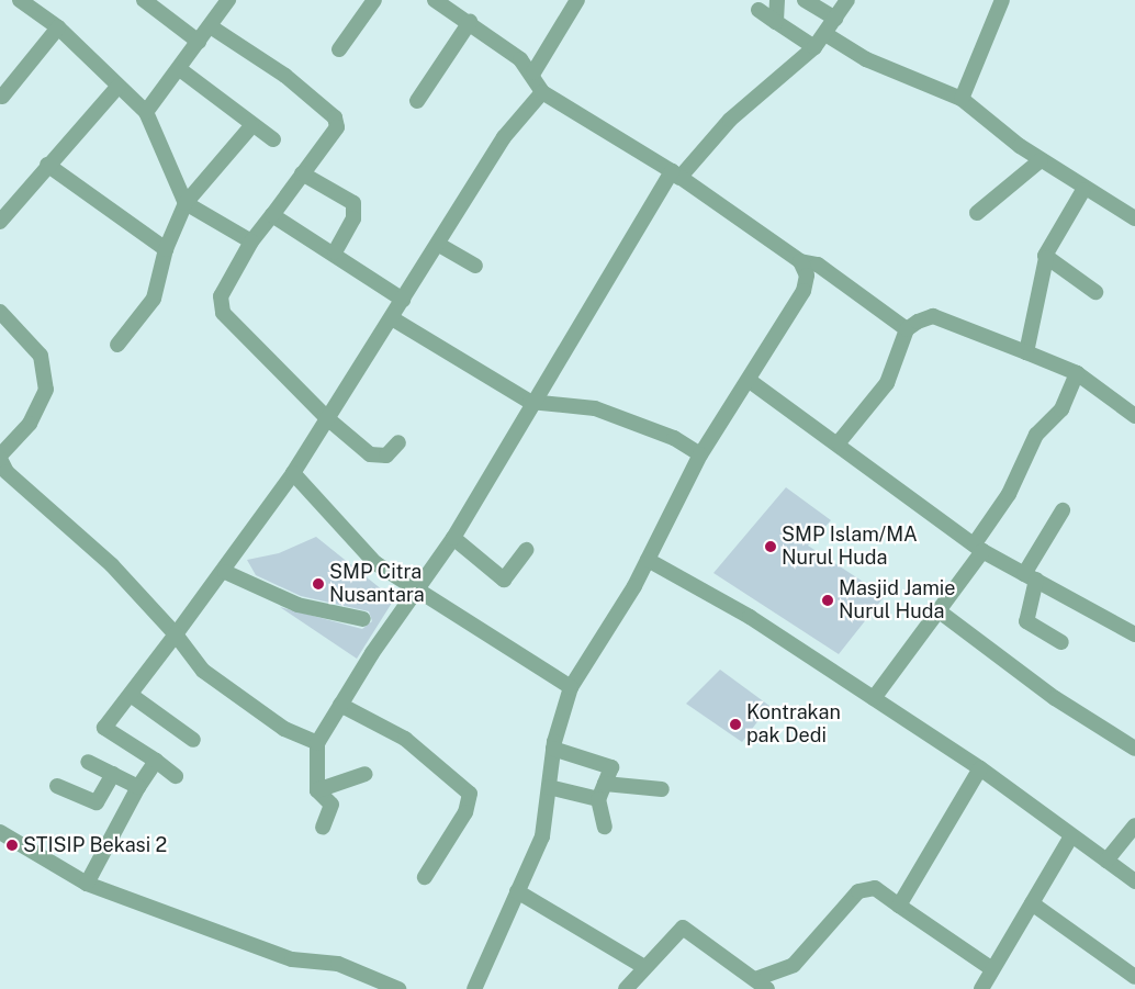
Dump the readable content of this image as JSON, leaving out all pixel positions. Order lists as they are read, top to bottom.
{
  "places": [
    "SMP Islam/MA Nurul Huda",
    "SMP Citra Nusantara",
    "Masjid Jamie Nurul Huda",
    "Kontrakan pak Dedi",
    "STISIP Bekasi 2"
  ]
}
